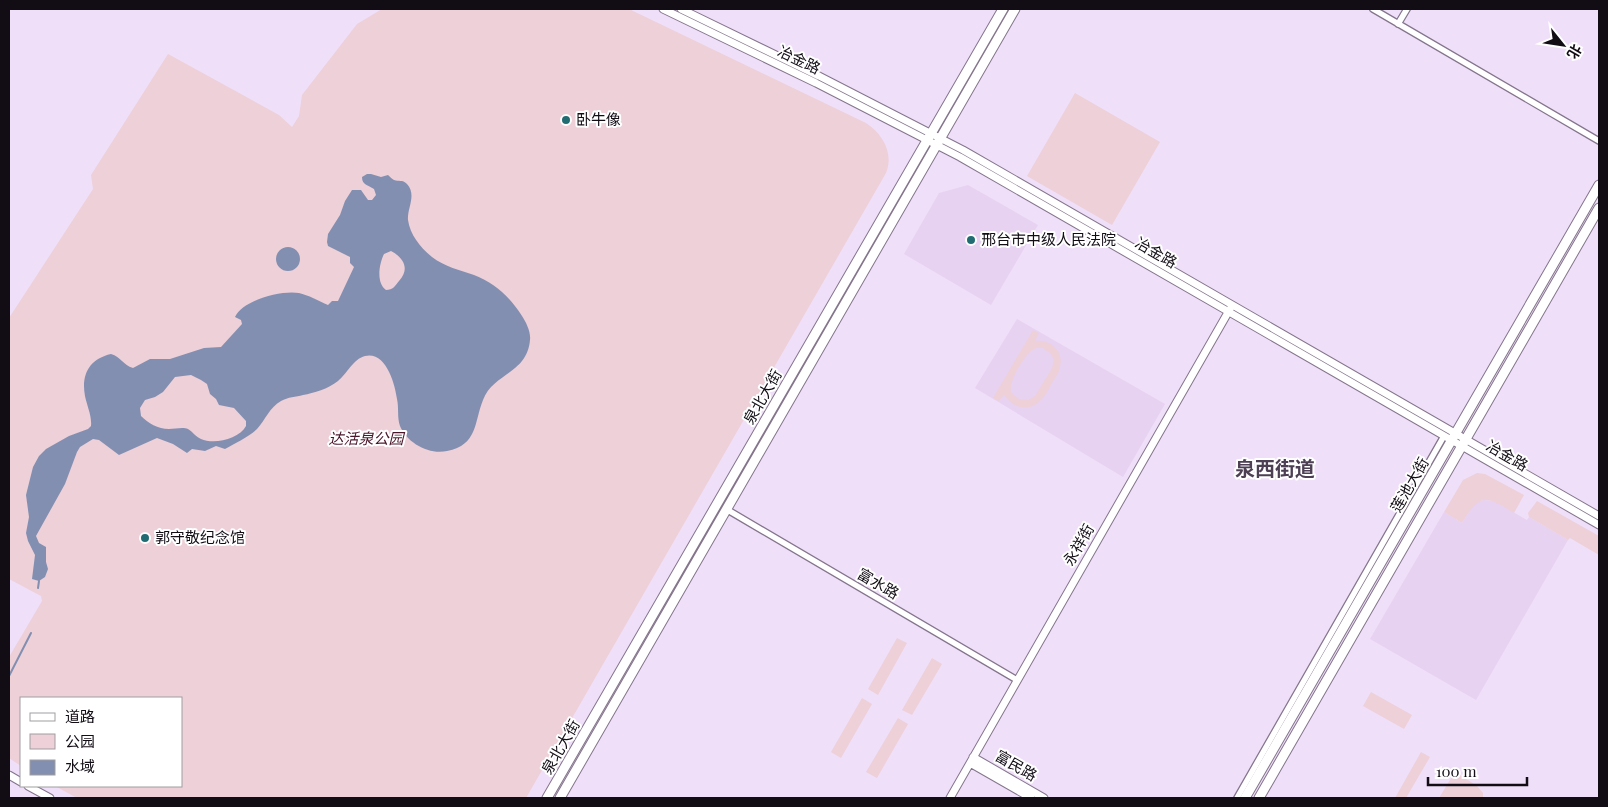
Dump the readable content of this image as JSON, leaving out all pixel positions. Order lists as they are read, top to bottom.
{
  "streets": {
    "main road": ["泉北大街", "莲池大街"],
    "street": [
      "冶金路",
      "永祥街",
      "富水路",
      "富民路"
    ]
  },
  "crossings": [
    ["冶金路", "泉北大街"],
    ["冶金路", "莲池大街"],
    ["冶金路", "永祥街"],
    ["泉北大街", "富水路"],
    ["永祥街", "富水路"],
    ["永祥街", "富民路"]
  ],
  "districts": ["泉西街道"],
  "parks": ["达活泉公园"],
  "places": ["卧牛像", "邢台市中级人民法院", "郭守敬纪念馆"],
  "legend": ["道路", "公园", "水域"],
  "scale_bar": "100 m",
  "north": "bottom right"
}
